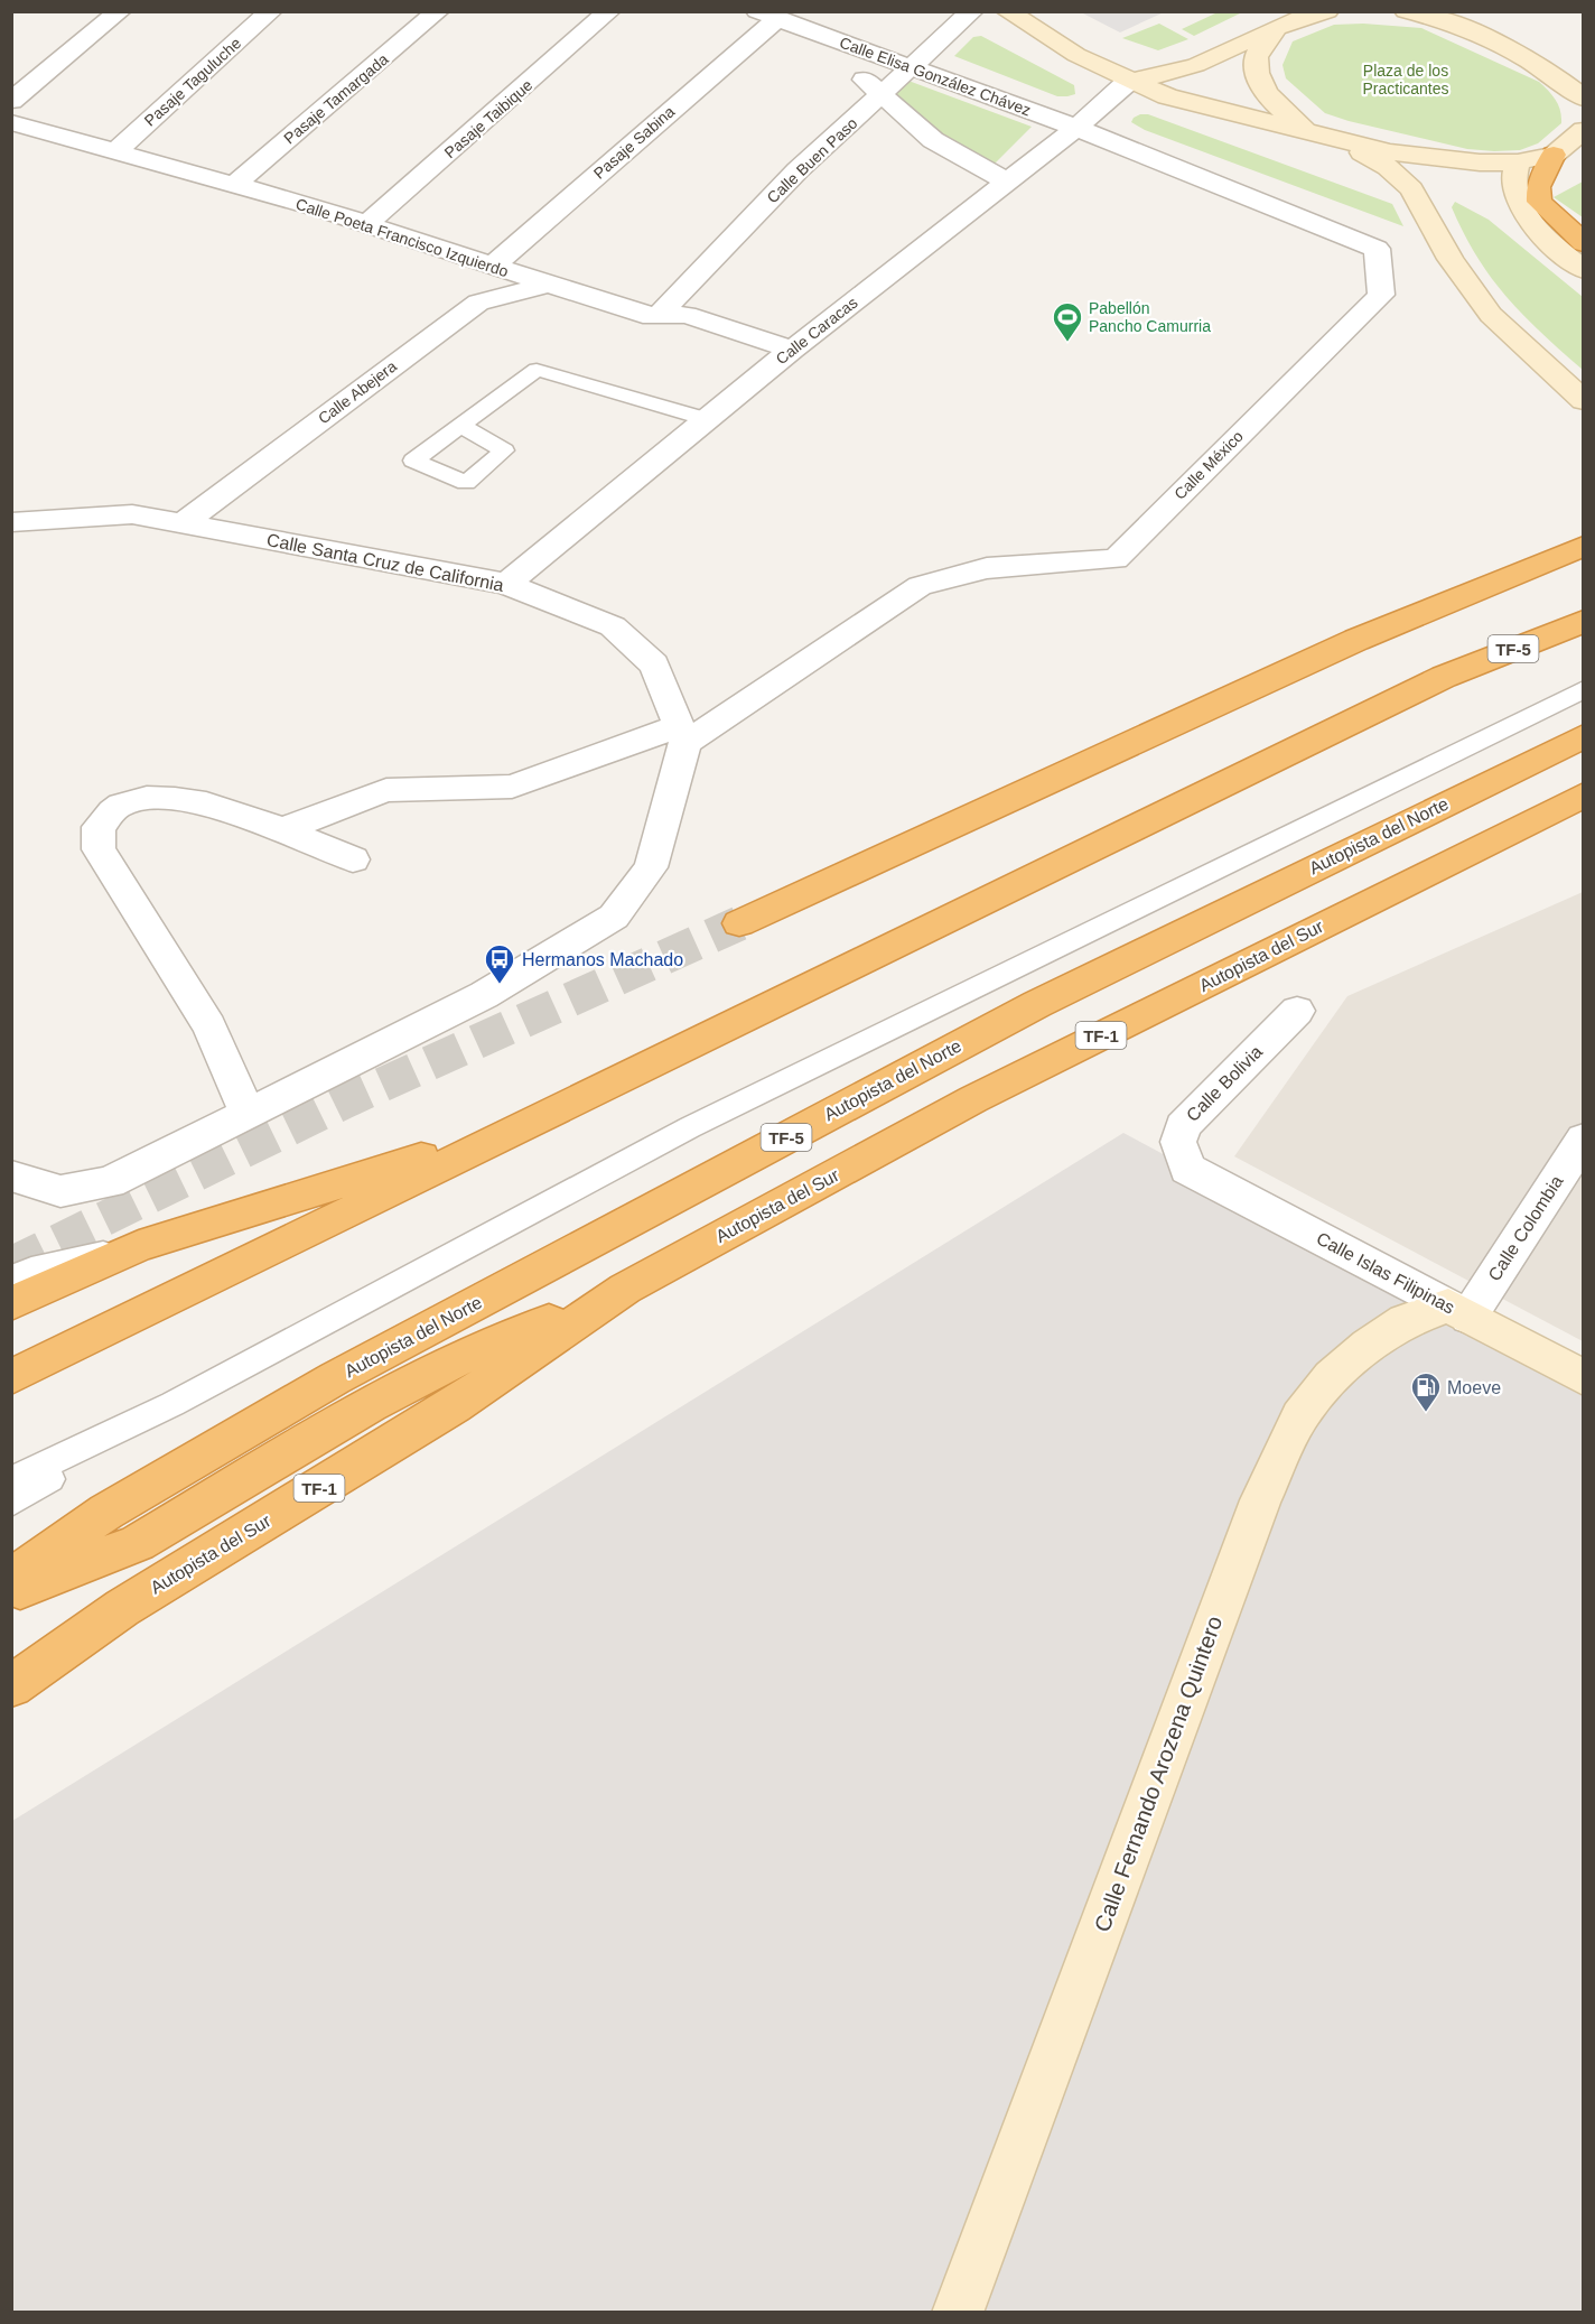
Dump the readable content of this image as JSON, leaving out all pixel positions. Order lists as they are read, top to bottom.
{
  "streets": {
    "highway": [
      "TF-5",
      "Autopista del Norte",
      "Autopista del Sur",
      "TF-1"
    ],
    "main road": ["Calle Islas Filipinas", "Calle Fernando Arozena Quintero"],
    "street": [
      "Calle Elisa González Chávez",
      "Pasaje Taguluche",
      "Pasaje Tamargada",
      "Pasaje Taibique",
      "Pasaje Sabina",
      "Calle Buen Paso",
      "Calle Poeta Francisco Izquierdo",
      "Calle Caracas",
      "Calle Abejera",
      "Calle México",
      "Calle Santa Cruz de California",
      "Calle Bolivia",
      "Calle Colombia"
    ]
  },
  "crossings": [
    ["Calle Elisa González Chávez", "Pasaje Sabina"],
    ["Calle Elisa González Chávez", "Calle Buen Paso"],
    ["Calle Elisa González Chávez", "Calle Caracas"],
    ["Calle Elisa González Chávez", "Calle México"],
    ["Pasaje Taguluche", "Calle Poeta Francisco Izquierdo"],
    ["Pasaje Tamargada", "Calle Poeta Francisco Izquierdo"],
    ["Pasaje Taibique", "Calle Poeta Francisco Izquierdo"],
    ["Pasaje Sabina", "Calle Poeta Francisco Izquierdo"],
    ["Calle Buen Paso", "Calle Poeta Francisco Izquierdo"],
    ["Calle Poeta Francisco Izquierdo", "Calle Caracas"],
    ["Calle Poeta Francisco Izquierdo", "Calle Abejera"],
    ["Calle Caracas", "Calle México"],
    ["Calle Caracas", "Calle Santa Cruz de California"],
    ["Calle Abejera", "Calle Santa Cruz de California"],
    ["Calle México", "Calle Santa Cruz de California"],
    ["Calle Bolivia", "Calle Islas Filipinas"],
    ["Calle Colombia", "Calle Islas Filipinas"],
    ["Calle Colombia", "Calle Fernando Arozena Quintero"],
    ["Calle Islas Filipinas", "Calle Fernando Arozena Quintero"]
  ],
  "parks": ["Plaza de los Practicantes"],
  "places": {
    "sports": ["Pabellón Pancho Camurria"],
    "bus stop": ["Hermanos Machado"],
    "fuel station": ["Moeve"]
  }
}
